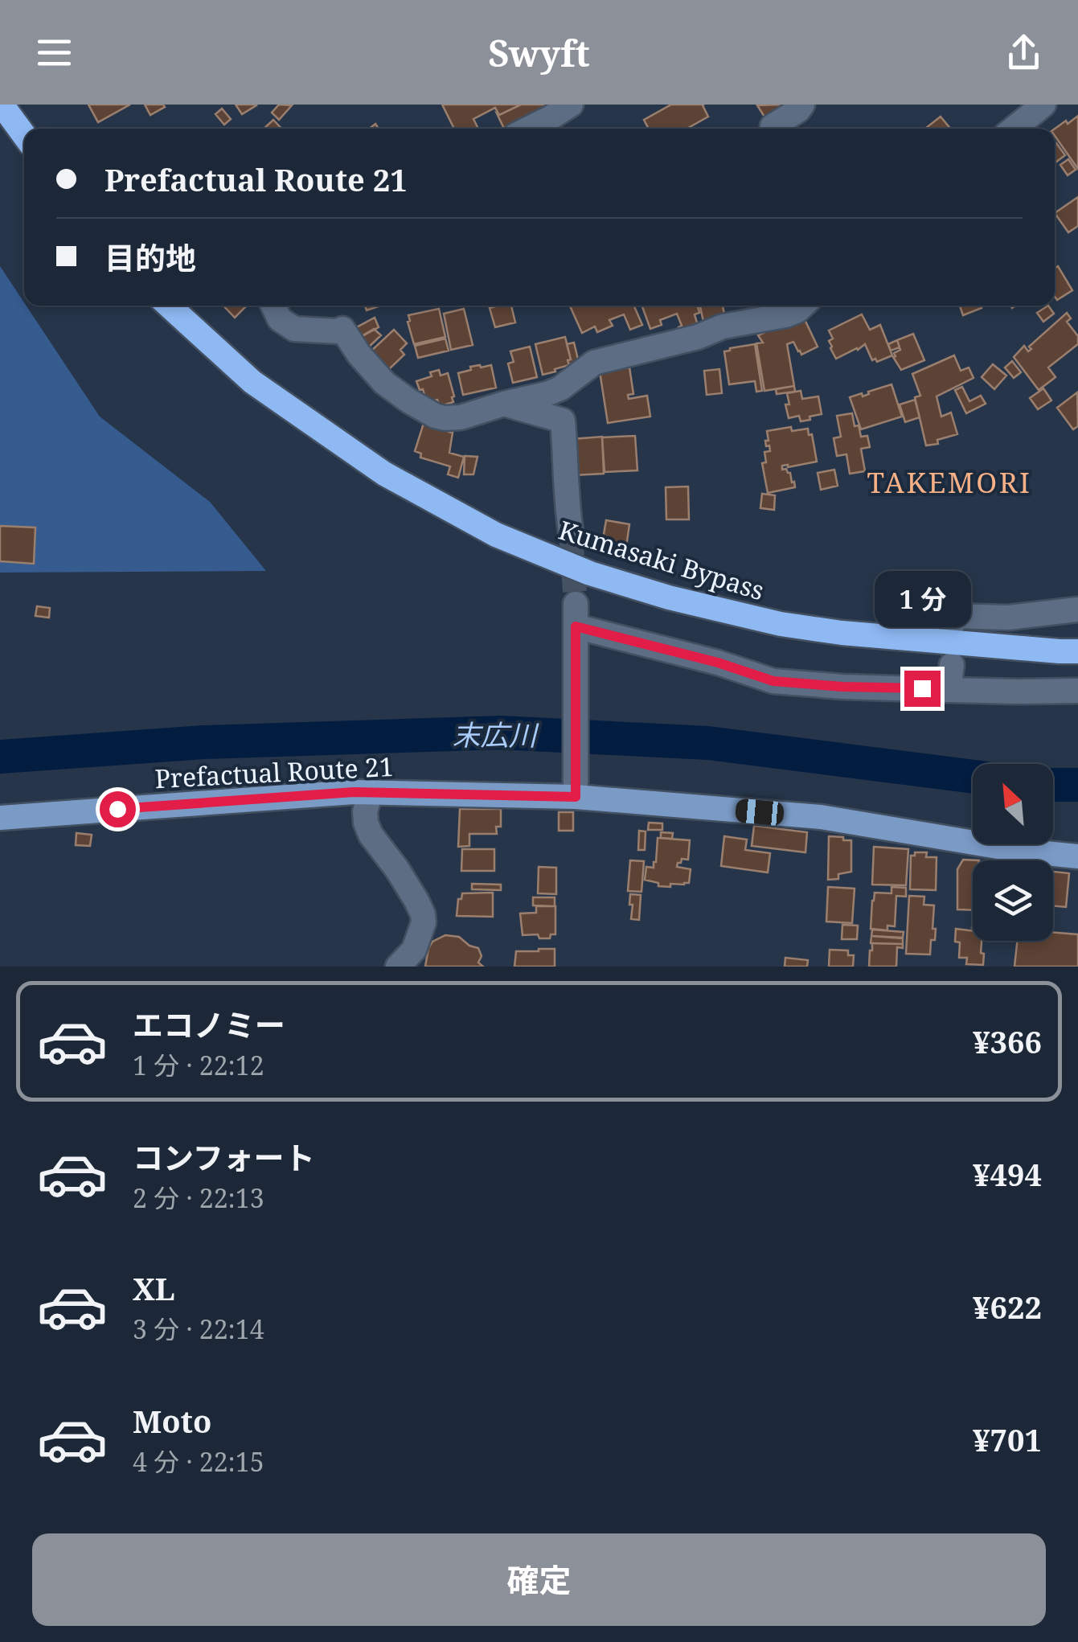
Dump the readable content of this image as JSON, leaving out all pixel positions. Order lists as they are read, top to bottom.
{
  "streets": {
    "highway": ["Kumasaki Bypass"],
    "main road": ["Prefactual Route 21"]
  },
  "districts": ["TAKEMORI"],
  "water": ["末広川"],
  "north": "top left",
  "page": {
    "header": "Swyft",
    "banner": ["Prefactual Route 21", "目的地"],
    "bubble": "1 分",
    "list": [
      {
        "name": "エコノミー",
        "note": "1 分 · 22:12",
        "value": "¥366"
      },
      {
        "name": "コンフォート",
        "note": "2 分 · 22:13",
        "value": "¥494"
      },
      {
        "name": "XL",
        "note": "3 分 · 22:14",
        "value": "¥622"
      },
      {
        "name": "Moto",
        "note": "4 分 · 22:15",
        "value": "¥701"
      }
    ],
    "buttons": "確定"
  }
}
